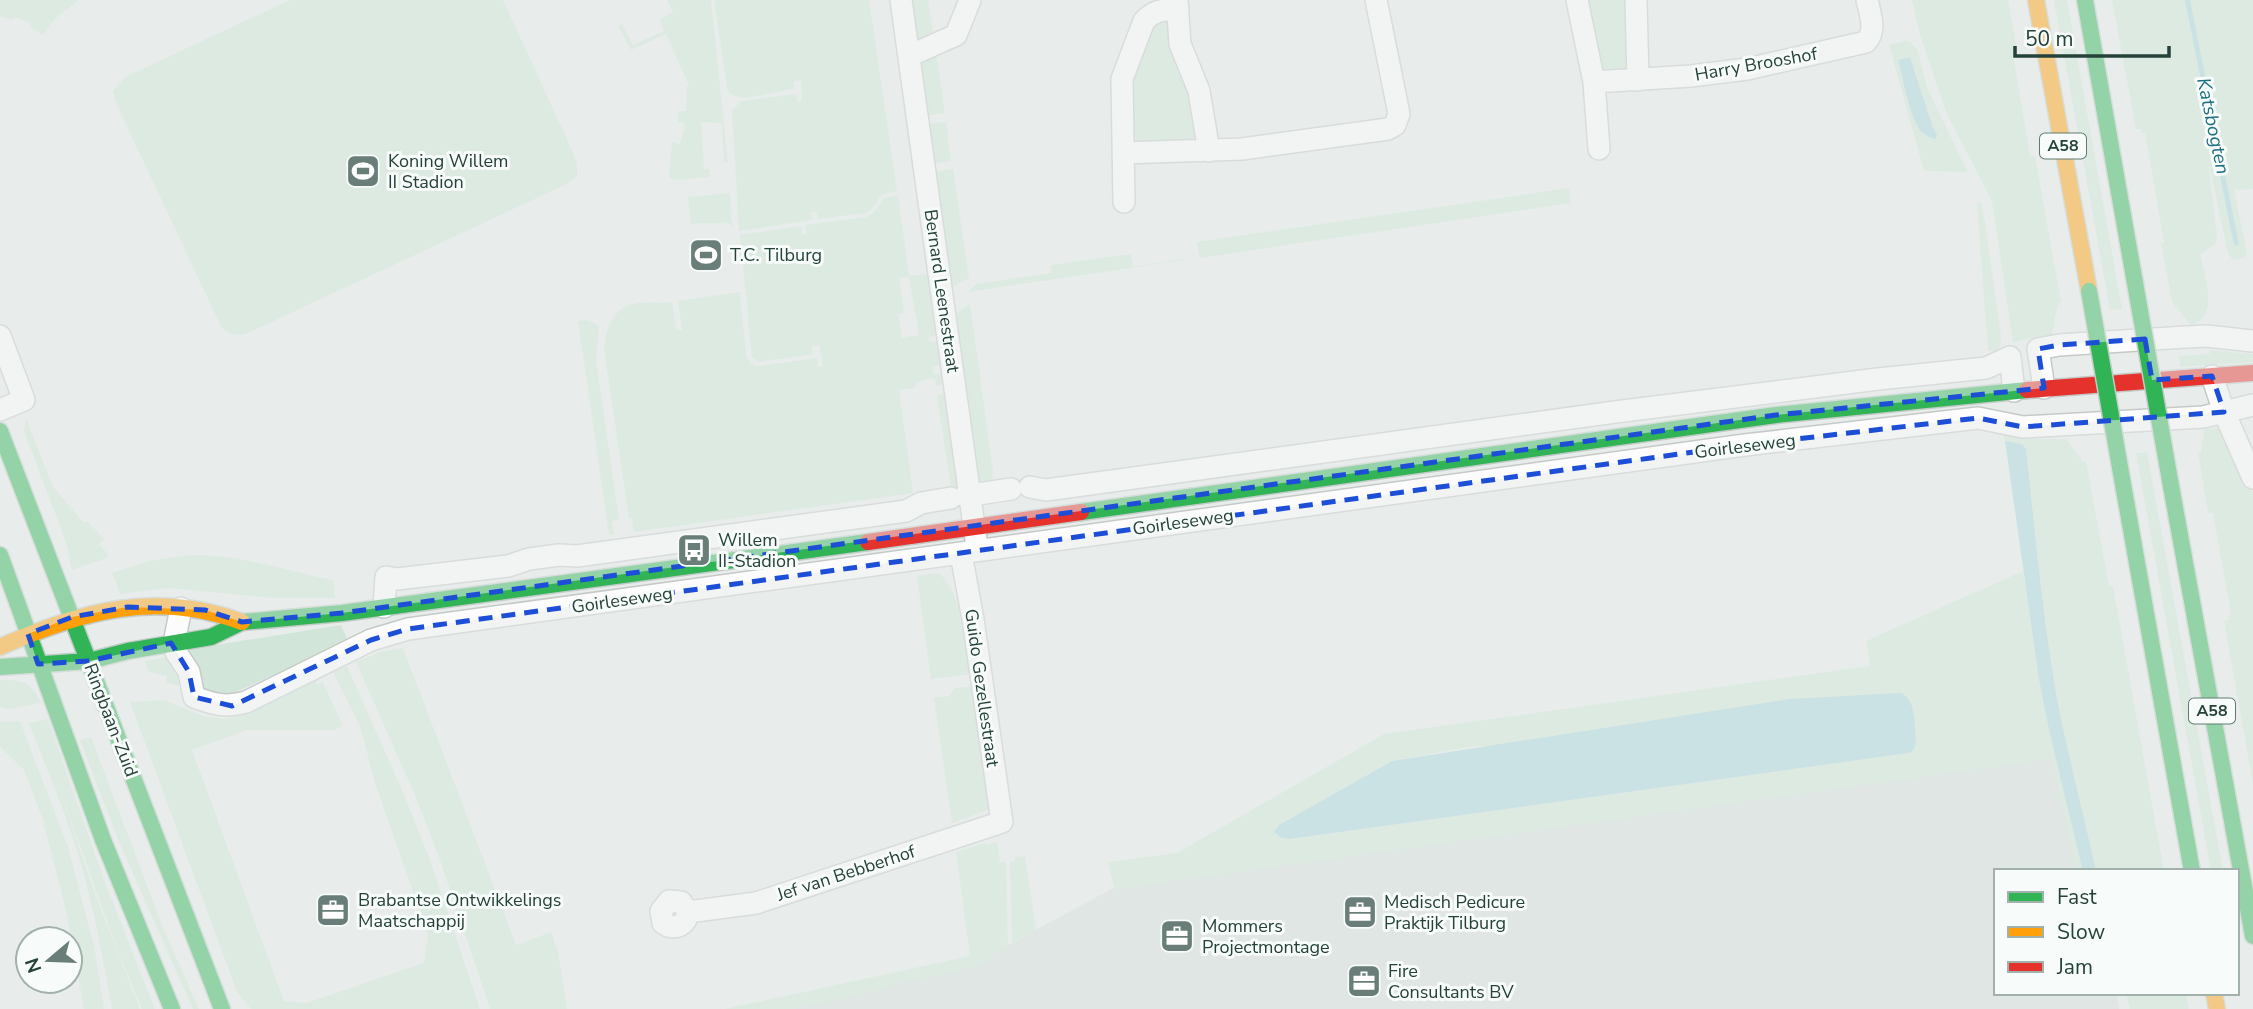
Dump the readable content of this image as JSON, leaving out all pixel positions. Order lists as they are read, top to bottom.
{
  "streets": {
    "main road": ["A58", "Goirleseweg", "Ringbaan-Zuid"],
    "street": [
      "Harry Brooshof",
      "Bernard Leenestraat",
      "Guido Gezellestraat",
      "Jef van Bebberhof"
    ]
  },
  "crossings": [
    ["Bernard Leenestraat", "Goirleseweg"],
    ["Bernard Leenestraat", "Guido Gezellestraat"],
    ["Goirleseweg", "Guido Gezellestraat"],
    ["Goirleseweg", "Ringbaan-Zuid"],
    ["Guido Gezellestraat", "Jef van Bebberhof"]
  ],
  "water": ["Katsbogten"],
  "places": {
    "sports": ["Koning Willem II Stadion", "T.C. Tilburg"],
    "bus stop": ["Willem II-Stadion"],
    "office": [
      "Brabantse Ontwikkelings Maatschappij",
      "Medisch Pedicure Praktijk Tilburg",
      "Mommers Projectmontage",
      "Fire Consultants BV"
    ]
  },
  "legend": ["Fast", "Slow", "Jam"],
  "scale_bar": "50 m",
  "north": "left"
}
